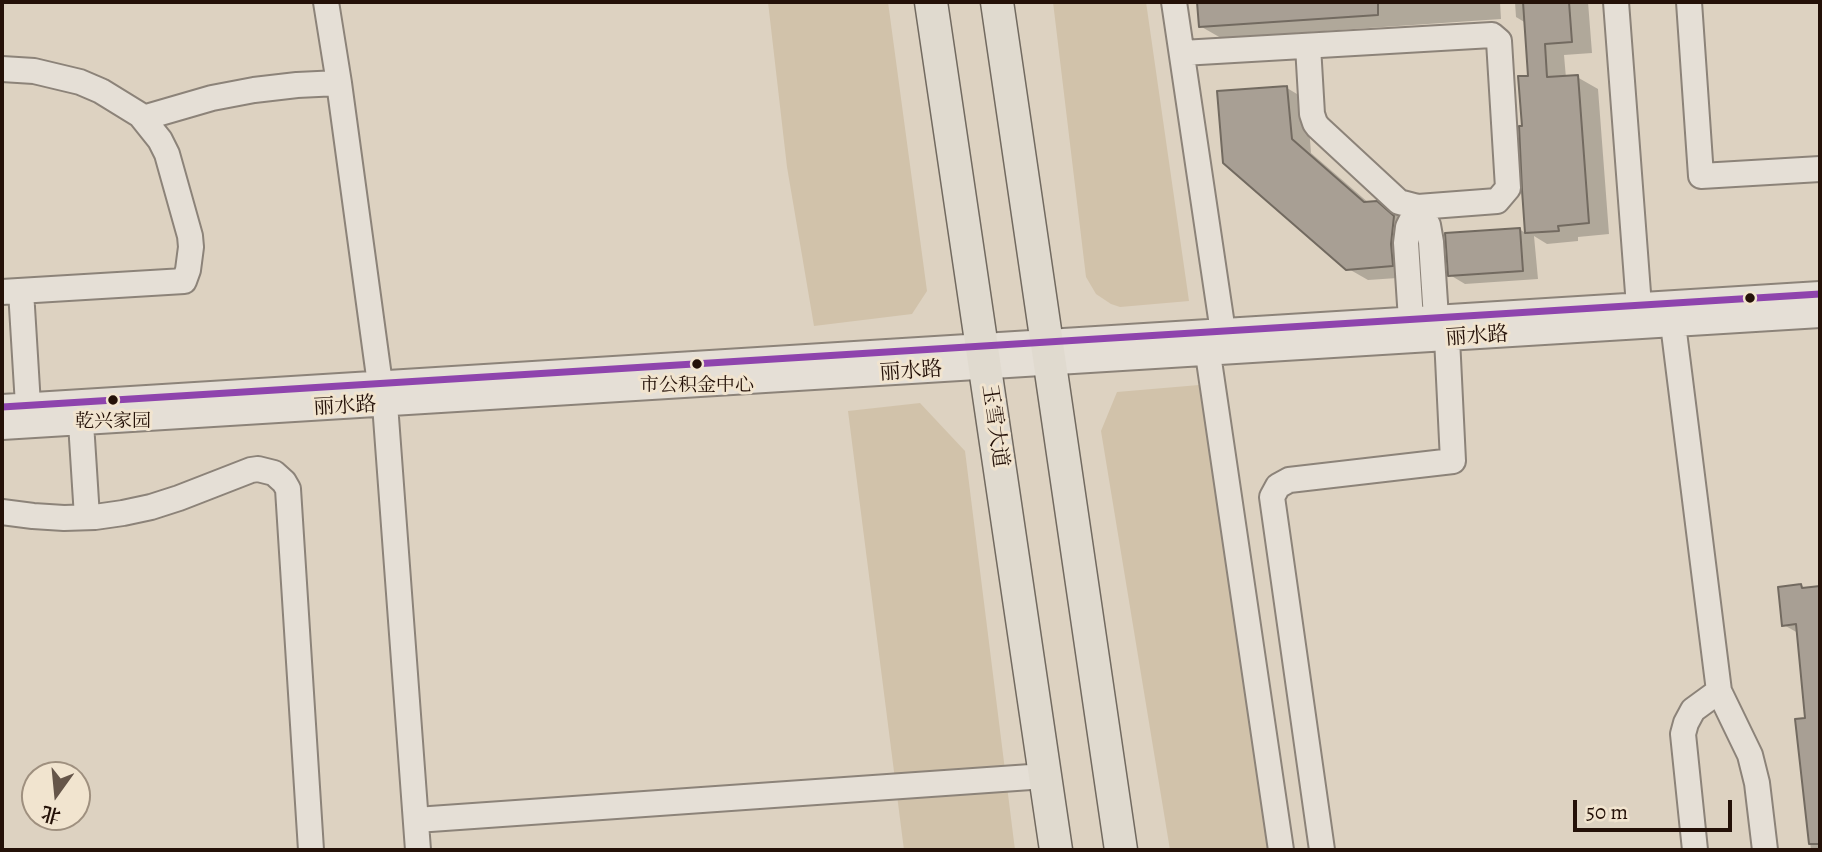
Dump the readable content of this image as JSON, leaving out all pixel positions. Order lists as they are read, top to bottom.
{
  "streets": {
    "main road": ["玉雪大道"],
    "street": ["丽水路"]
  },
  "crossings": [
    ["丽水路", "玉雪大道"]
  ],
  "places": ["市公积金中心", "乾兴家园"],
  "scale_bar": "50 m",
  "north": "bottom"
}
